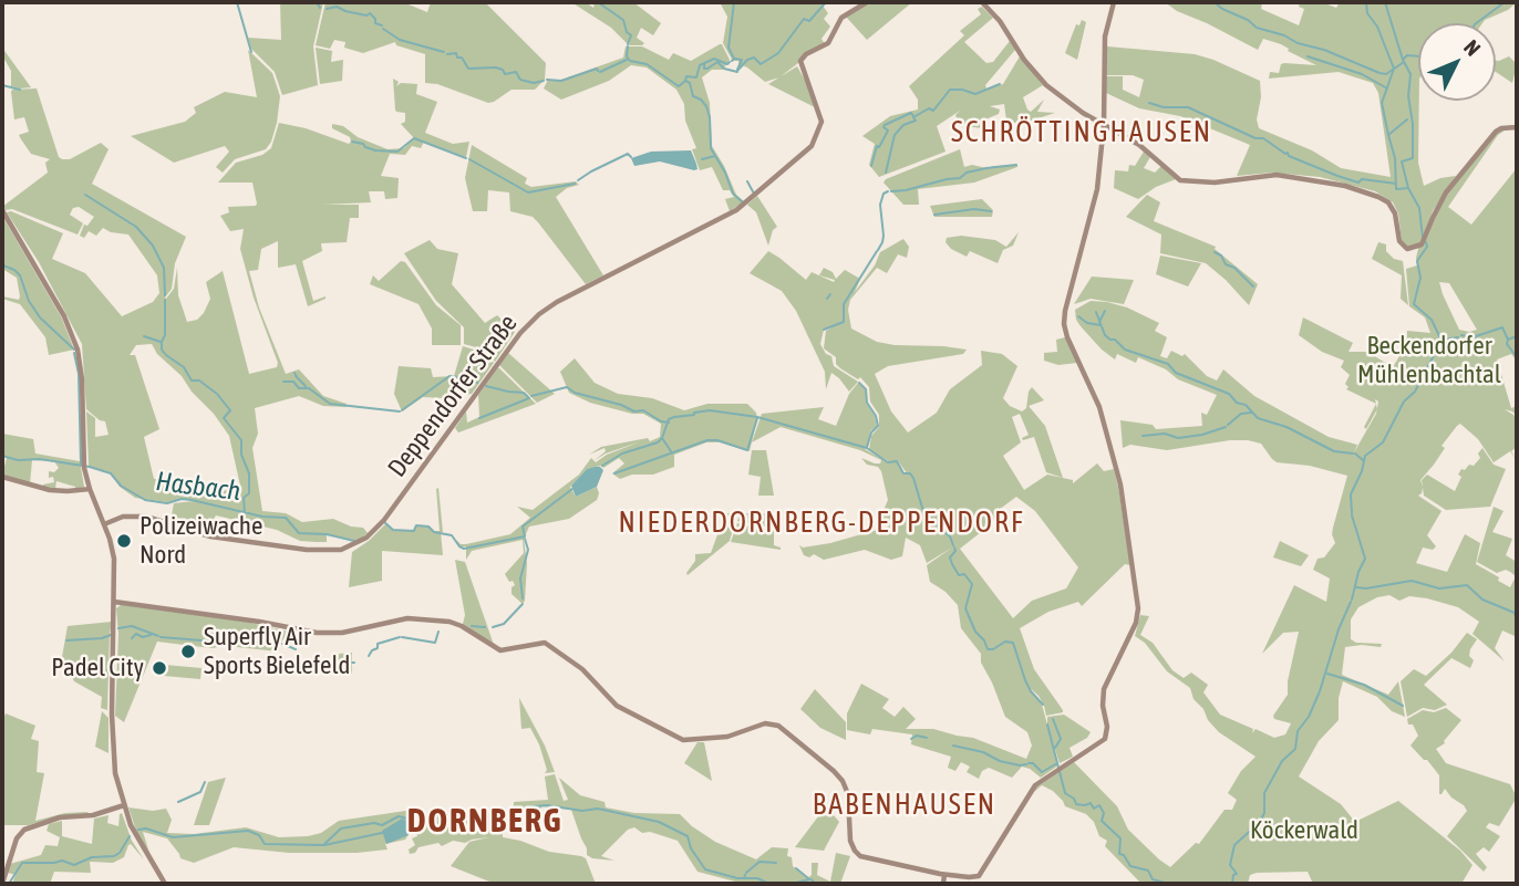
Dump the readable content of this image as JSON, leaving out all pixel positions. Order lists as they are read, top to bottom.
{
  "streets": {
    "main road": ["Deppendorfer Straße"]
  },
  "districts": [
    "SCHRÖTTINGHAUSEN",
    "NIEDERDORNBERG-DEPPENDORF",
    "BABENHAUSEN",
    "DORNBERG"
  ],
  "water": ["Hasbach"],
  "parks": ["Beckendorfer Mühlenbachtal", "Köckerwald"],
  "places": ["Polizeiwache Nord", "Superfly Air Sports Bielefeld", "Padel City"],
  "north": "top right"
}
